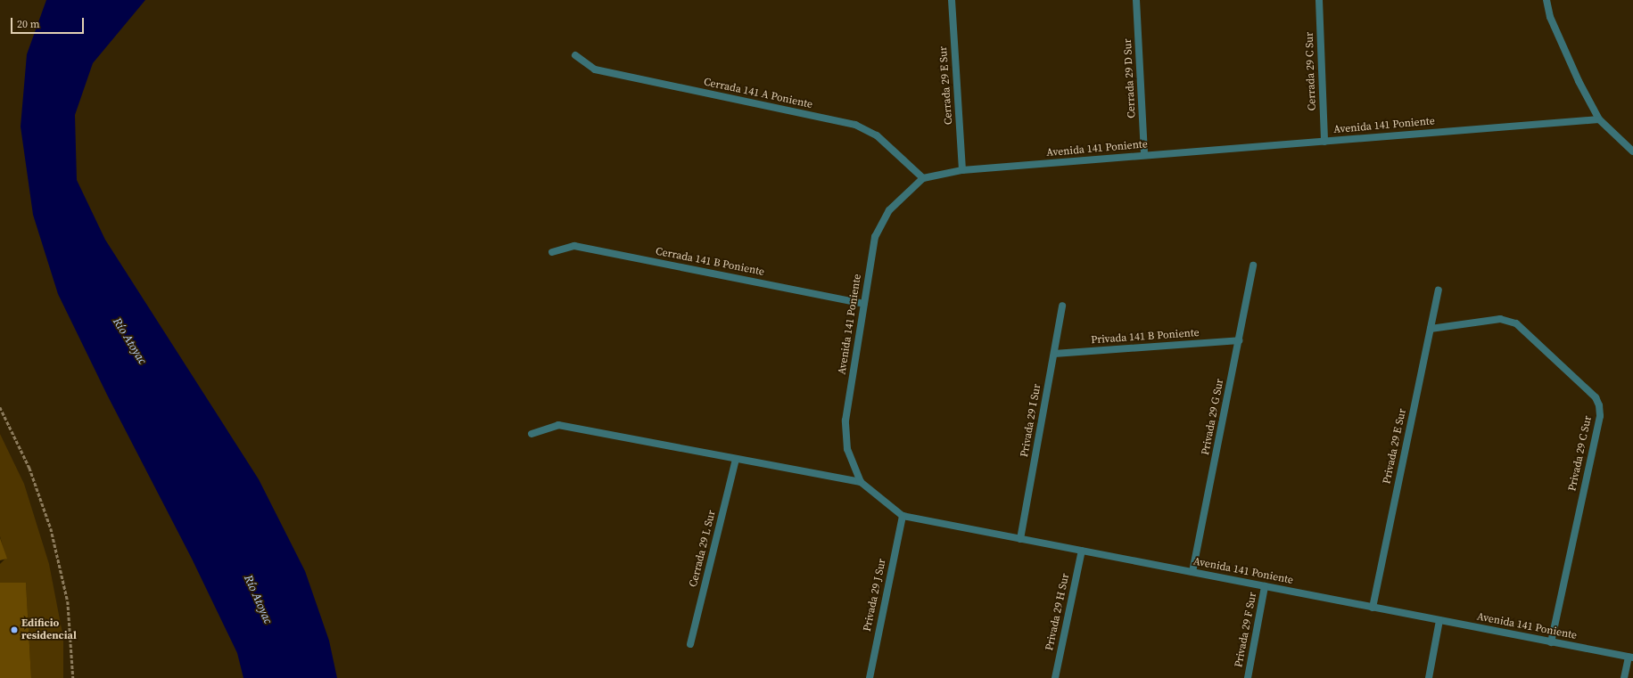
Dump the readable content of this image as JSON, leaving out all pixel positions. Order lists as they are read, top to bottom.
{
  "streets": {
    "street": [
      "Cerrada 29 C Sur",
      "Cerrada 29 D Sur",
      "Cerrada 29 E Sur",
      "Cerrada 141 A Poniente",
      "Avenida 141 Poniente",
      "Cerrada 141 B Poniente",
      "Privada 141 B Poniente",
      "Privada 29 G Sur",
      "Privada 29 I Sur",
      "Privada 29 E Sur",
      "Privada 29 C Sur",
      "Cerrada 29 L Sur",
      "Privada 29 J Sur",
      "Privada 29 H Sur",
      "Privada 29 F Sur"
    ]
  },
  "crossings": [
    ["Cerrada 29 C Sur", "Avenida 141 Poniente"],
    ["Cerrada 29 D Sur", "Avenida 141 Poniente"],
    ["Cerrada 29 E Sur", "Avenida 141 Poniente"],
    ["Cerrada 141 A Poniente", "Avenida 141 Poniente"],
    ["Avenida 141 Poniente", "Cerrada 141 B Poniente"],
    ["Avenida 141 Poniente", "Privada 29 G Sur"],
    ["Avenida 141 Poniente", "Privada 29 I Sur"],
    ["Avenida 141 Poniente", "Privada 29 E Sur"],
    ["Avenida 141 Poniente", "Privada 29 C Sur"],
    ["Avenida 141 Poniente", "Cerrada 29 L Sur"],
    ["Avenida 141 Poniente", "Privada 29 J Sur"],
    ["Avenida 141 Poniente", "Privada 29 H Sur"],
    ["Avenida 141 Poniente", "Privada 29 F Sur"],
    ["Privada 141 B Poniente", "Privada 29 G Sur"],
    ["Privada 141 B Poniente", "Privada 29 I Sur"],
    ["Privada 29 E Sur", "Privada 29 C Sur"]
  ],
  "water": ["Río Atoyac"],
  "places": ["Edificio residencial"],
  "scale_bar": "20 m"
}
